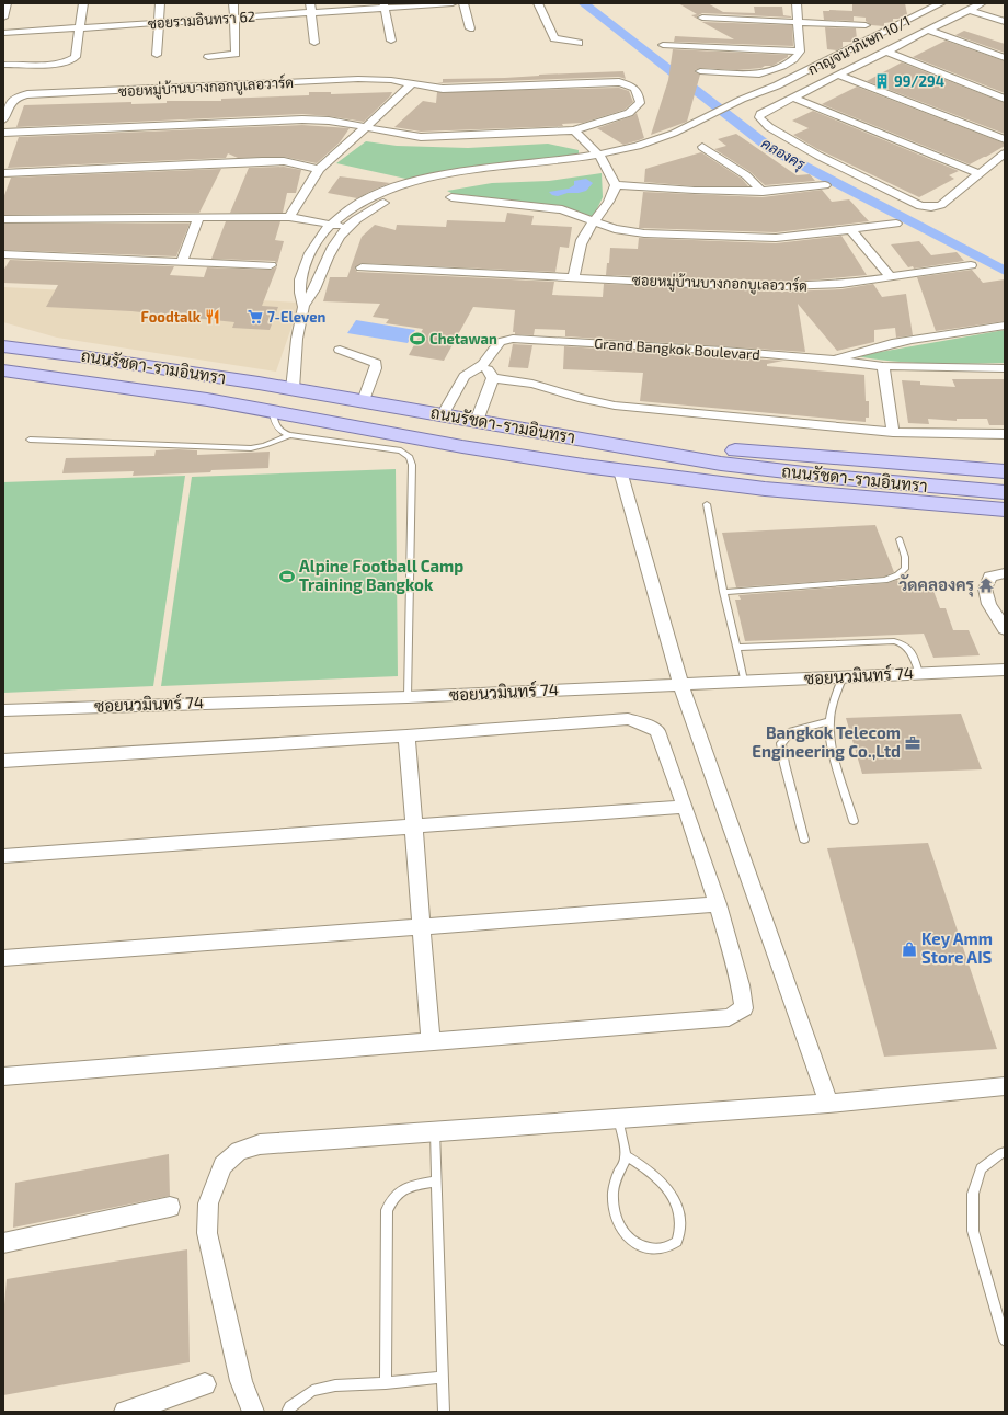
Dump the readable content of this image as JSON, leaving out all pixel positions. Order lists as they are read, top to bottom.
{
  "streets": {
    "main road": ["ถนนรัชดา-รามอินทรา"],
    "street": [
      "ซอยรามอินทรา 62",
      "กาญจนาภิเษก 10/1",
      "ซอยหมู่บ้านบางกอกบูเลอวาร์ด",
      "Grand Bangkok Boulevard",
      "ซอยนวมินทร์ 74"
    ]
  },
  "crossings": [
    ["Grand Bangkok Boulevard", "ถนนรัชดา-รามอินทรา"]
  ],
  "water": ["คลองครุ"],
  "places": {
    "building": ["99/294"],
    "restaurant": ["Foodtalk"],
    "supermarket": ["7-Eleven"],
    "sports": ["Chetawan", "Alpine Football Camp Training Bangkok"],
    "temple": ["วัดคลองครุ"],
    "office": ["Bangkok Telecom Engineering Co.,Ltd"],
    "shop": ["Key Amm Store AIS"]
  }
}
